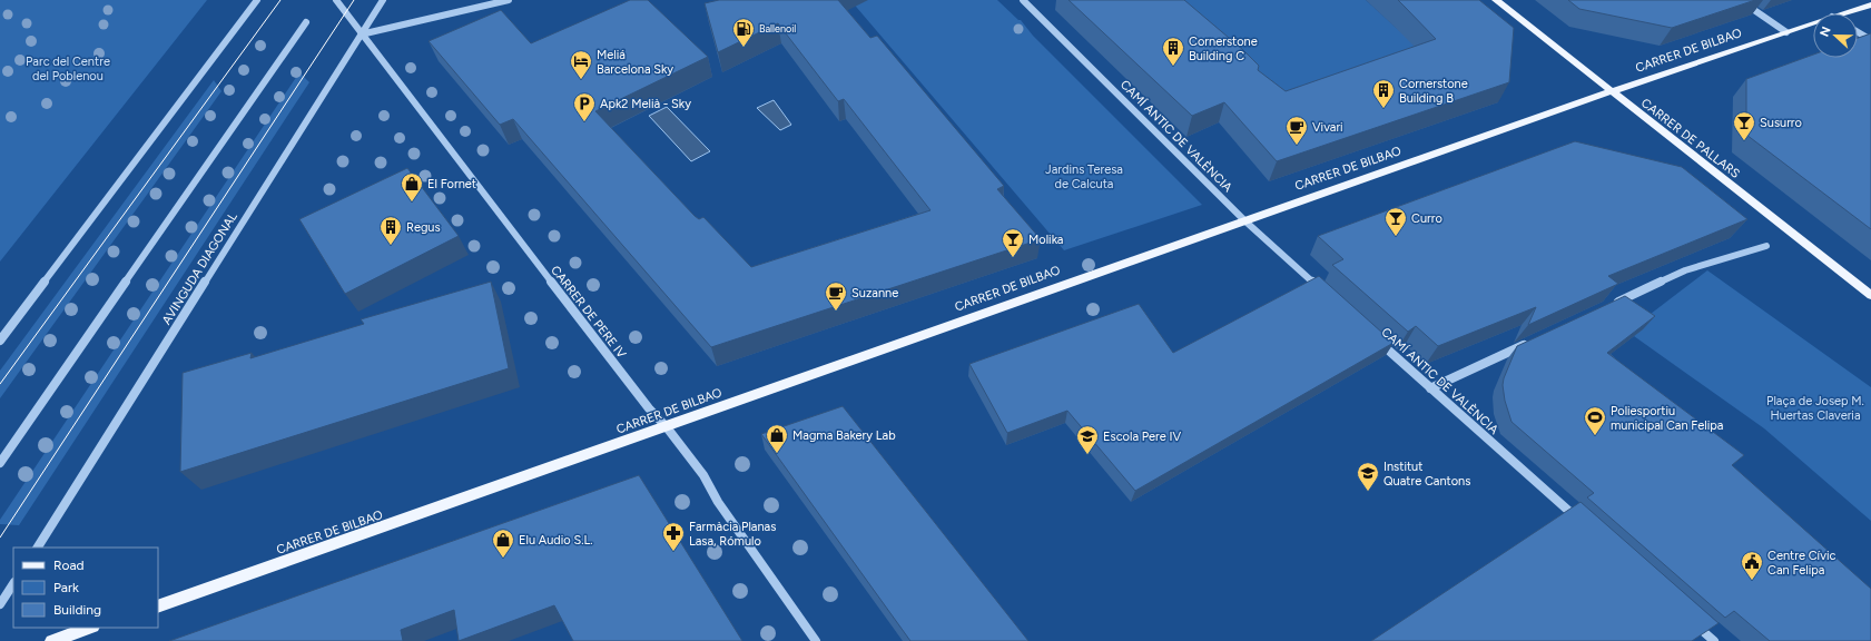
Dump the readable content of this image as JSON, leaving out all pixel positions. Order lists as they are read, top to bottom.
{
  "streets": {
    "main road": ["CARRER DE BILBAO", "CARRER DE PALLARS"],
    "street": ["CAMÍ ANTIC DE VALÈNCIA", "AVINGUDA DIAGONAL", "CARRER DE PERE IV"]
  },
  "crossings": [
    ["CARRER DE BILBAO", "CAMÍ ANTIC DE VALÈNCIA"],
    ["CARRER DE BILBAO", "CARRER DE PALLARS"],
    ["CARRER DE BILBAO", "CARRER DE PERE IV"],
    ["AVINGUDA DIAGONAL", "CARRER DE PERE IV"]
  ],
  "parks": ["Parc del Centre del Poblenou", "Jardins Teresa de Calcuta", "Plaça de Josep M. Huertas Claveria"],
  "places": {
    "fuel station": ["Ballenoil"],
    "building": ["Cornerstone Building C", "Cornerstone Building B", "Regus"],
    "hotel": ["Meliá Barcelona Sky"],
    "parking": ["Apk2 Melià - Sky"],
    "bar": ["Susurro", "Curro", "Molika"],
    "cafe": ["Vivari", "Suzanne"],
    "shop": ["El Fornet", "Magma Bakery Lab", "Elu Audio S.L."],
    "sports": ["Poliesportiu municipal Can Felipa"],
    "school or university": ["Escola Pere IV", "Institut Quatre Cantons"],
    "pharmacy": ["Farmàcia Planas Lasa, Rómulo"],
    "public building": ["Centre Cívic Can Felipa"]
  },
  "legend": ["Road", "Park", "Building"],
  "north": "left"
}
